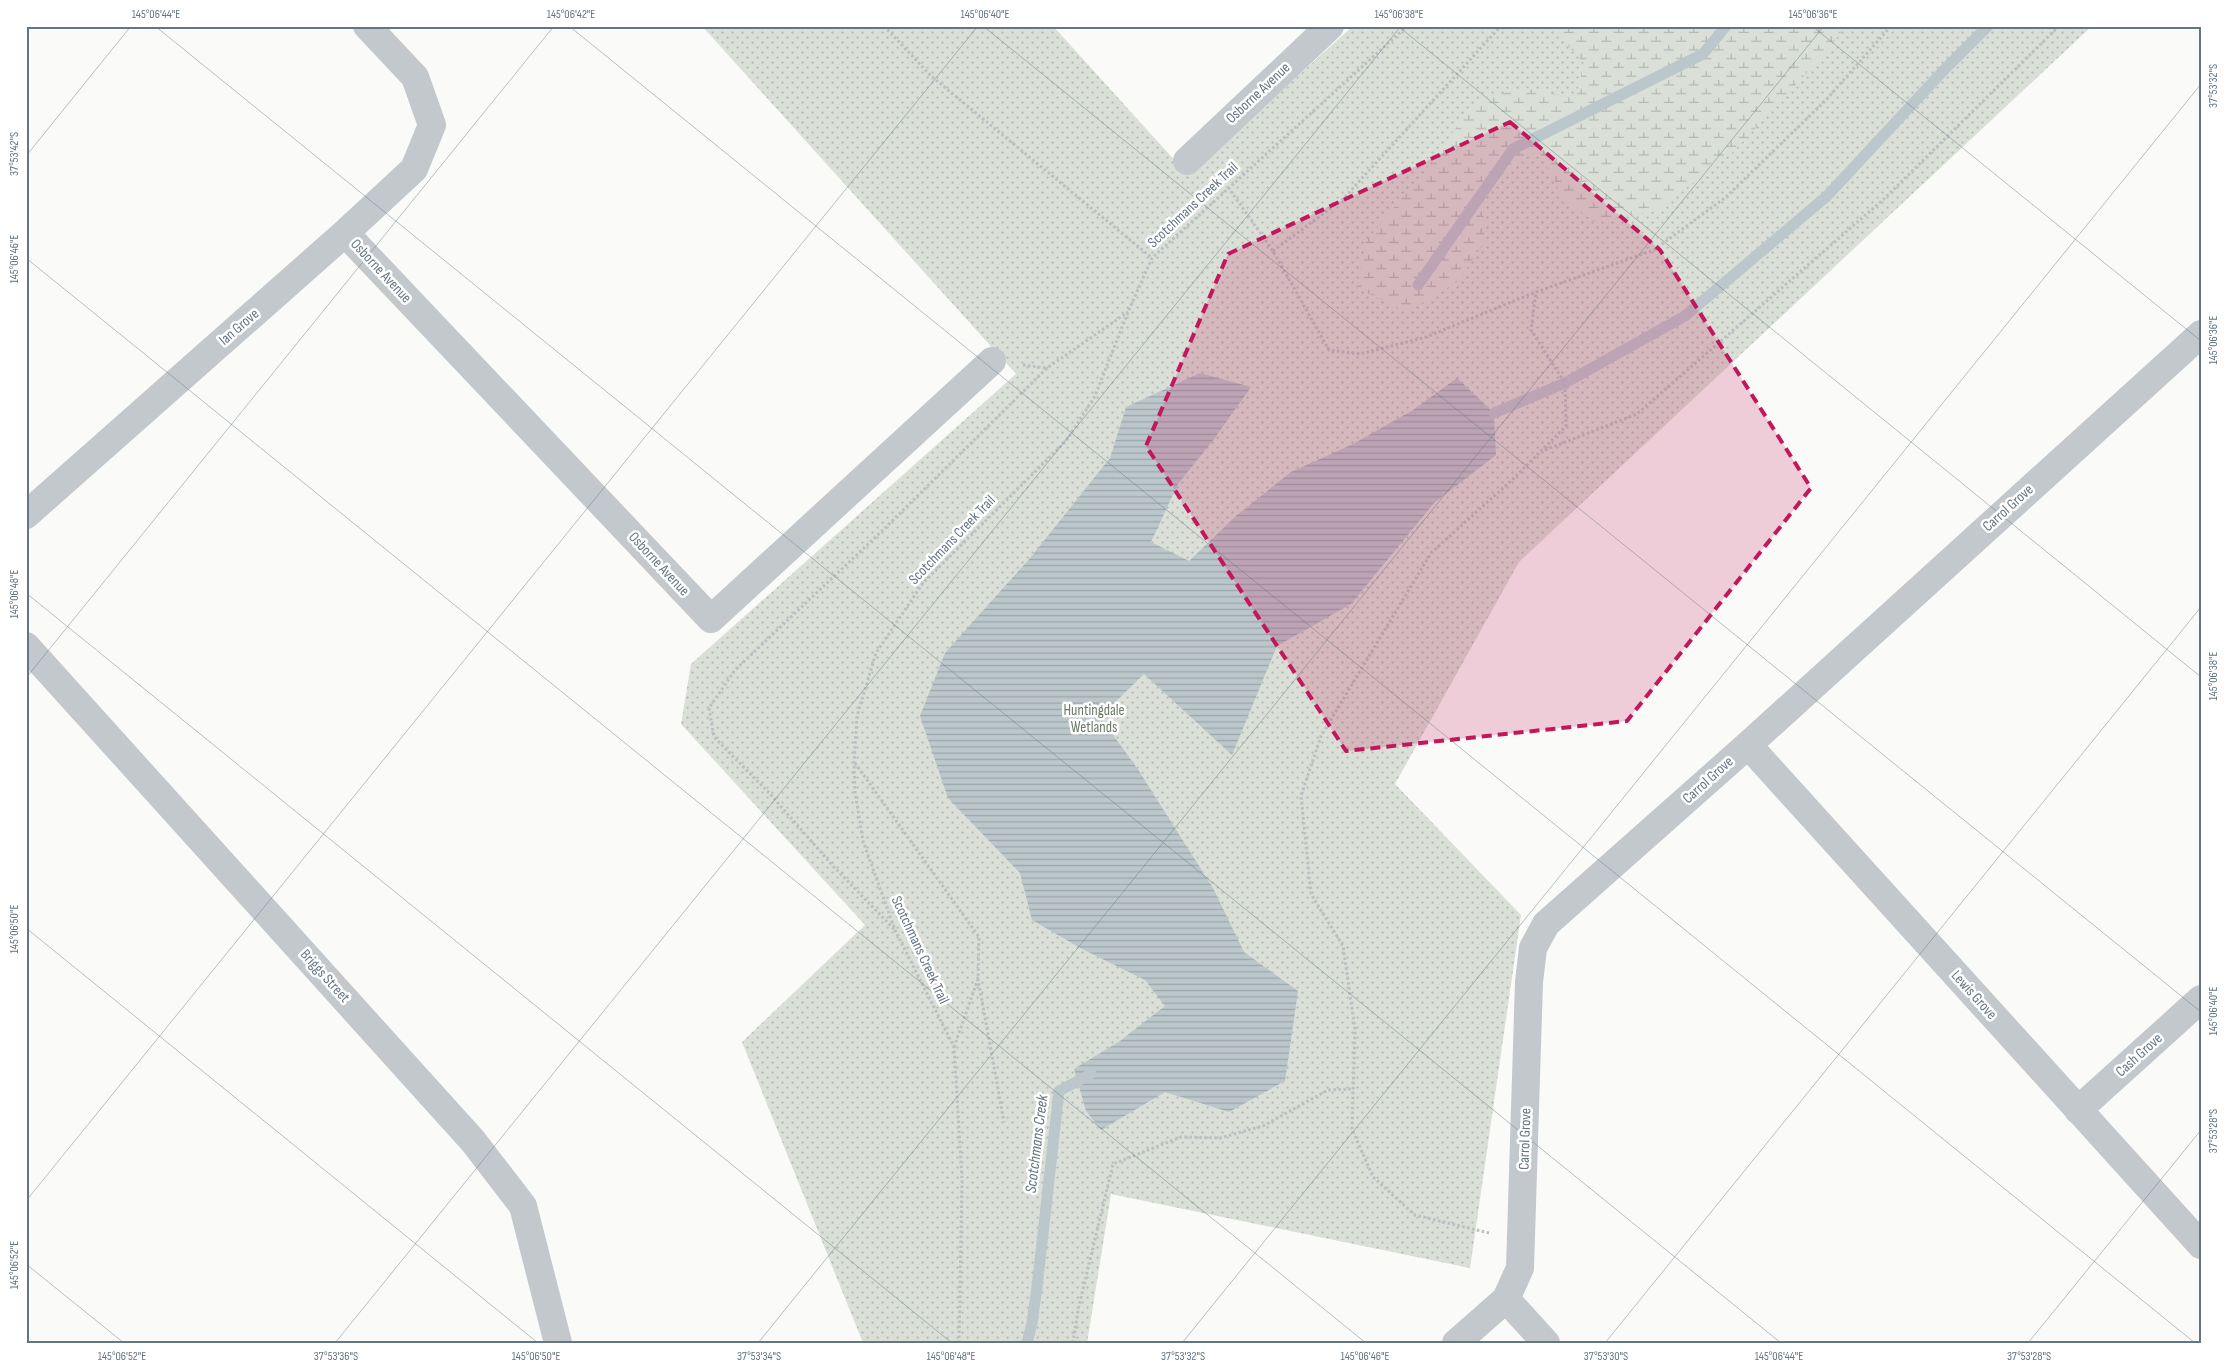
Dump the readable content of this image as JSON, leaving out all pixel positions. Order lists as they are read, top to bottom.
{
  "streets": {
    "street": [
      "Osborne Avenue",
      "Ian Grove",
      "Carrol Grove",
      "Briggs Street",
      "Lewis Grove",
      "Cash Grove"
    ],
    "path": ["Scotchmans Creek Trail"]
  },
  "crossings": [
    ["Osborne Avenue", "Ian Grove"],
    ["Carrol Grove", "Lewis Grove"],
    ["Lewis Grove", "Cash Grove"]
  ],
  "water": ["Scotchmans Creek"],
  "parks": ["Huntingdale Wetlands"],
  "coordinates": [
    "145°06'44\"E",
    "145°06'42\"E",
    "145°06'40\"E",
    "145°06'38\"E",
    "145°06'36\"E",
    "37°53'32\"S",
    "37°53'42\"S",
    "145°06'46\"E",
    "145°06'48\"E",
    "145°06'50\"E",
    "37°53'28\"S",
    "145°06'52\"E",
    "37°53'36\"S",
    "37°53'34\"S",
    "37°53'30\"S"
  ]
}
